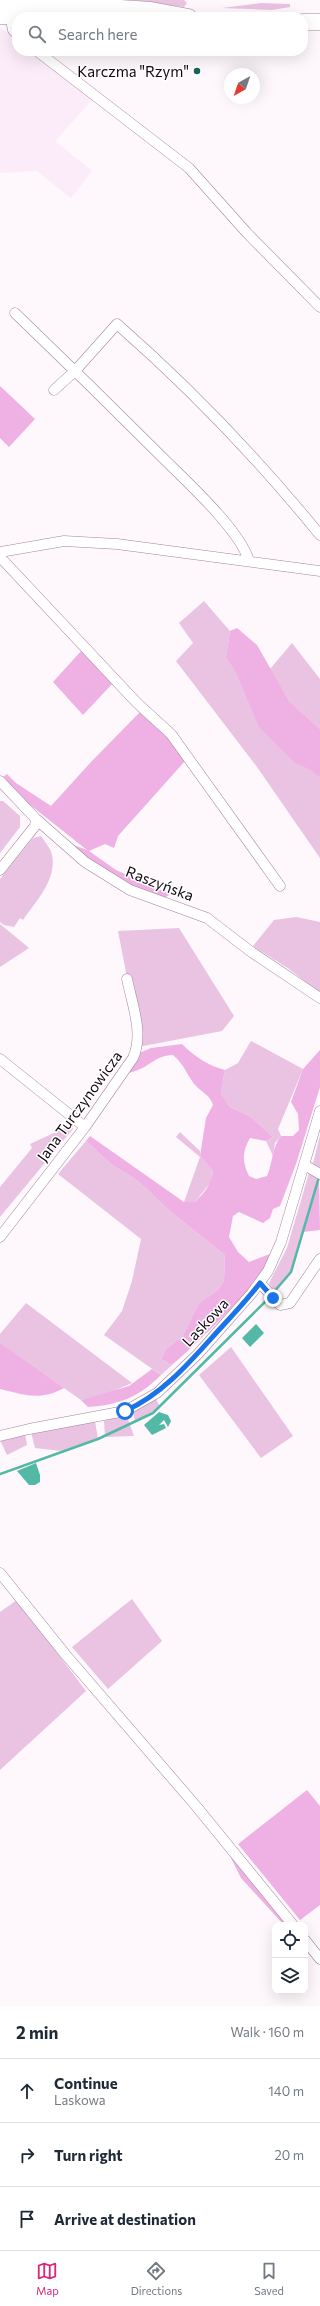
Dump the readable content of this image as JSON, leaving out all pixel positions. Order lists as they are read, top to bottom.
{
  "streets": {
    "street": ["Raszyńska", "Jana Turczynowicza", "Laskowa"]
  },
  "places": ["Karczma \"Rzym\""],
  "north": "bottom left",
  "page": {
    "search": "Search here",
    "heading": ["2 min", "Walk · 160 m"],
    "list": [
      ["Continue", "Laskowa", "140 m"],
      ["Turn right", "20 m"],
      "Arrive at destination"
    ],
    "nav": ["Map", "Directions", "Saved"]
  }
}
